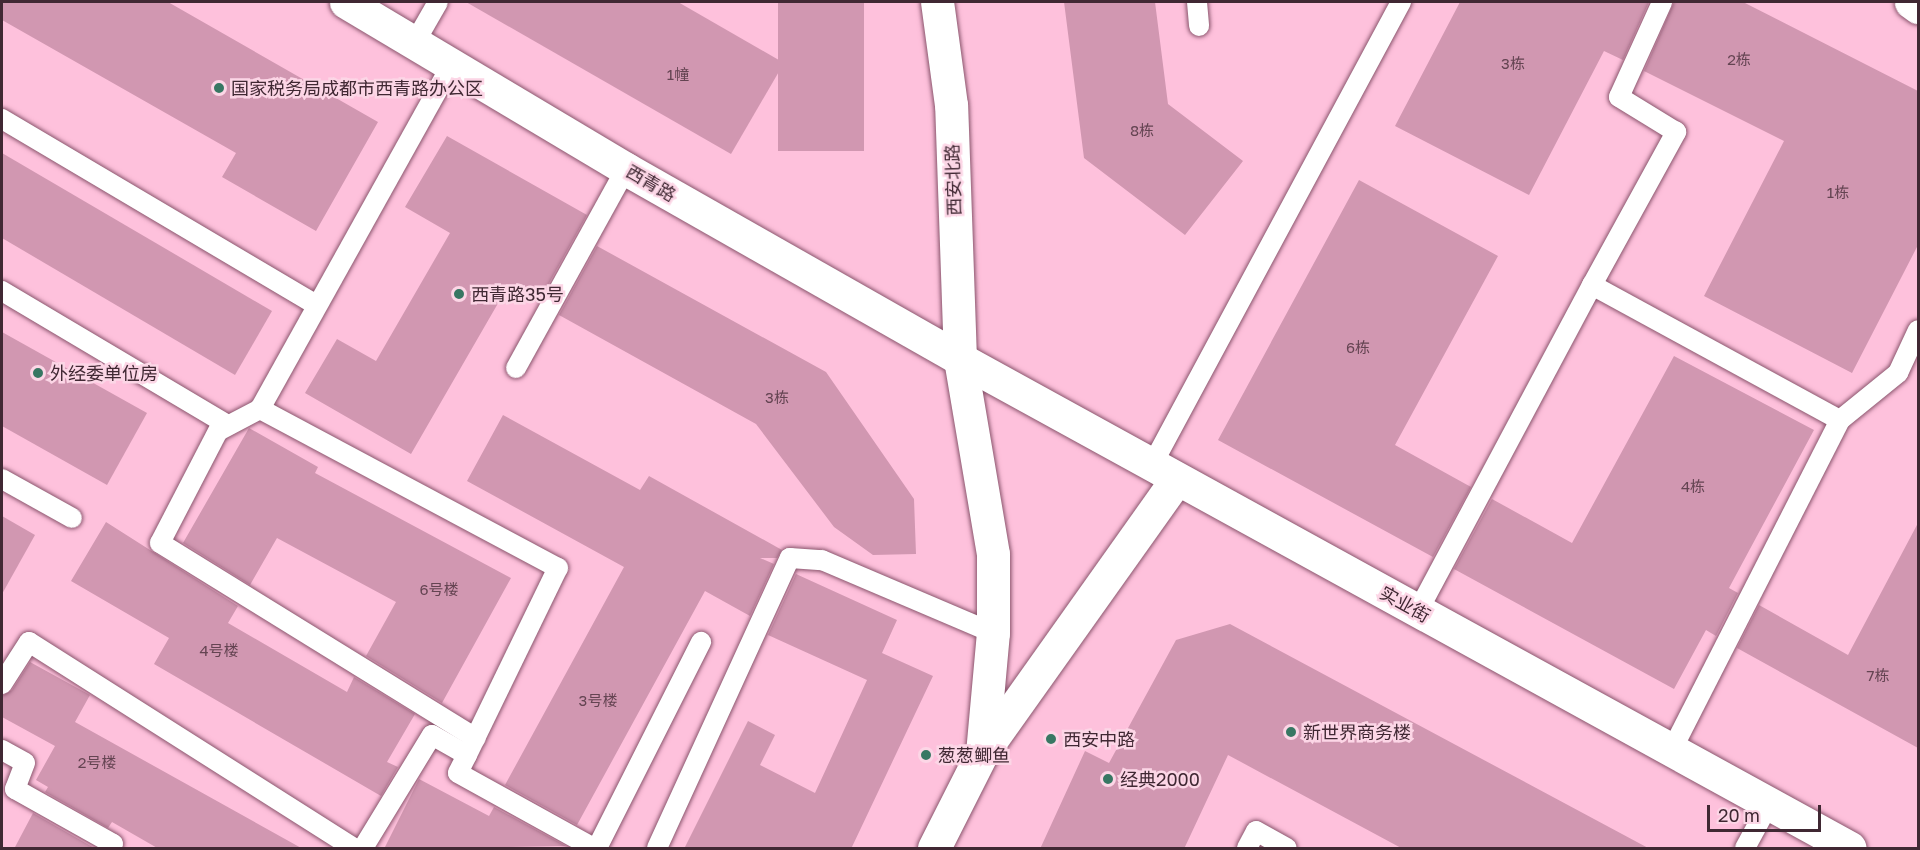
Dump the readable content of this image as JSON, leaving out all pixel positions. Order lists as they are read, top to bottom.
{
  "streets": {
    "street": ["西安北路", "西青路", "实业街"]
  },
  "crossings": [
    ["西安北路", "西青路"],
    ["西安北路", "实业街"],
    ["西青路", "实业街"]
  ],
  "places": [
    "国家税务局成都市西青路办公区",
    "西青路35号",
    "外经委单位房",
    "新世界商务楼",
    "西安中路",
    "葱葱鲫鱼",
    "经典2000"
  ],
  "house_numbers": [
    "2栋",
    "3栋",
    "1幢",
    "8栋",
    "1栋",
    "6栋",
    "3栋",
    "4栋",
    "6号楼",
    "4号楼",
    "7栋",
    "3号楼",
    "2号楼"
  ],
  "scale_bar": "20 m"
}
